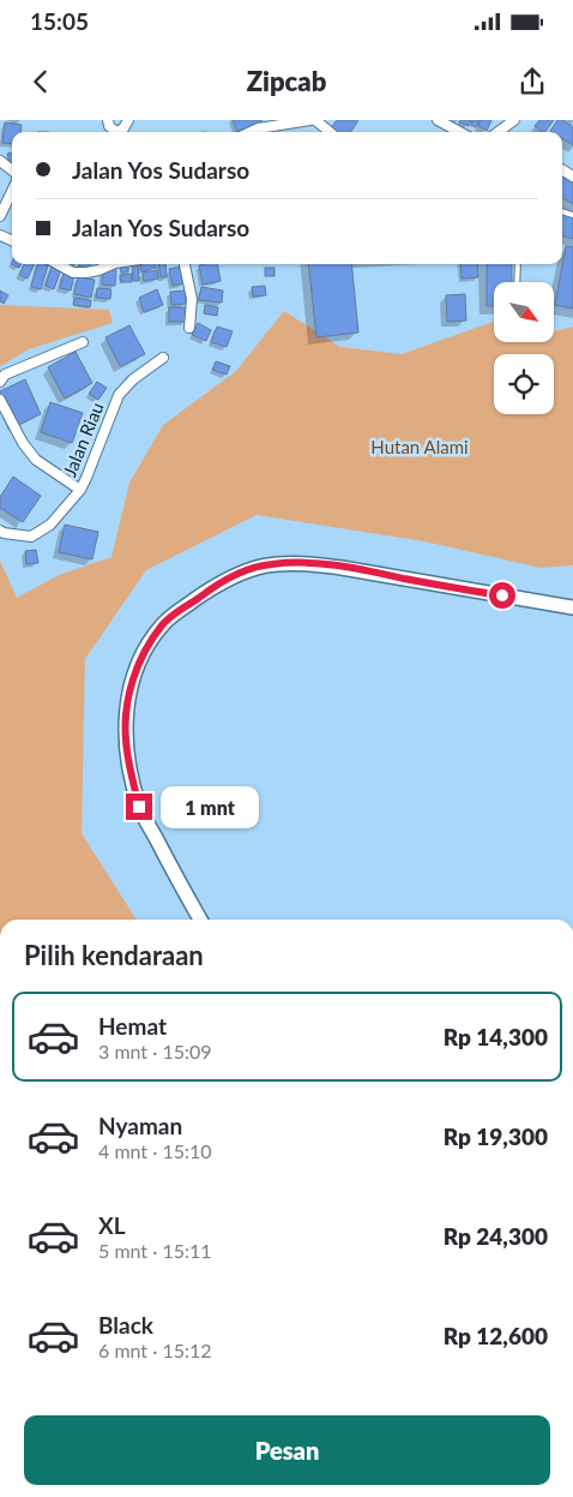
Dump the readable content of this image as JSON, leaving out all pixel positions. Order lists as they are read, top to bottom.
{
  "streets": {
    "street": ["Jalan Riau"]
  },
  "parks": ["Hutan Alami"],
  "north": "bottom right",
  "page": {
    "status": "15:05",
    "header": "Zipcab",
    "banner": ["Jalan Yos Sudarso", "Jalan Yos Sudarso"],
    "bubble": "1 mnt",
    "heading": "Pilih kendaraan",
    "list": [
      {
        "name": "Hemat",
        "note": "3 mnt · 15:09",
        "value": "Rp 14,300"
      },
      {
        "name": "Nyaman",
        "note": "4 mnt · 15:10",
        "value": "Rp 19,300"
      },
      {
        "name": "XL",
        "note": "5 mnt · 15:11",
        "value": "Rp 24,300"
      },
      {
        "name": "Black",
        "note": "6 mnt · 15:12",
        "value": "Rp 12,600"
      }
    ],
    "buttons": "Pesan"
  }
}
